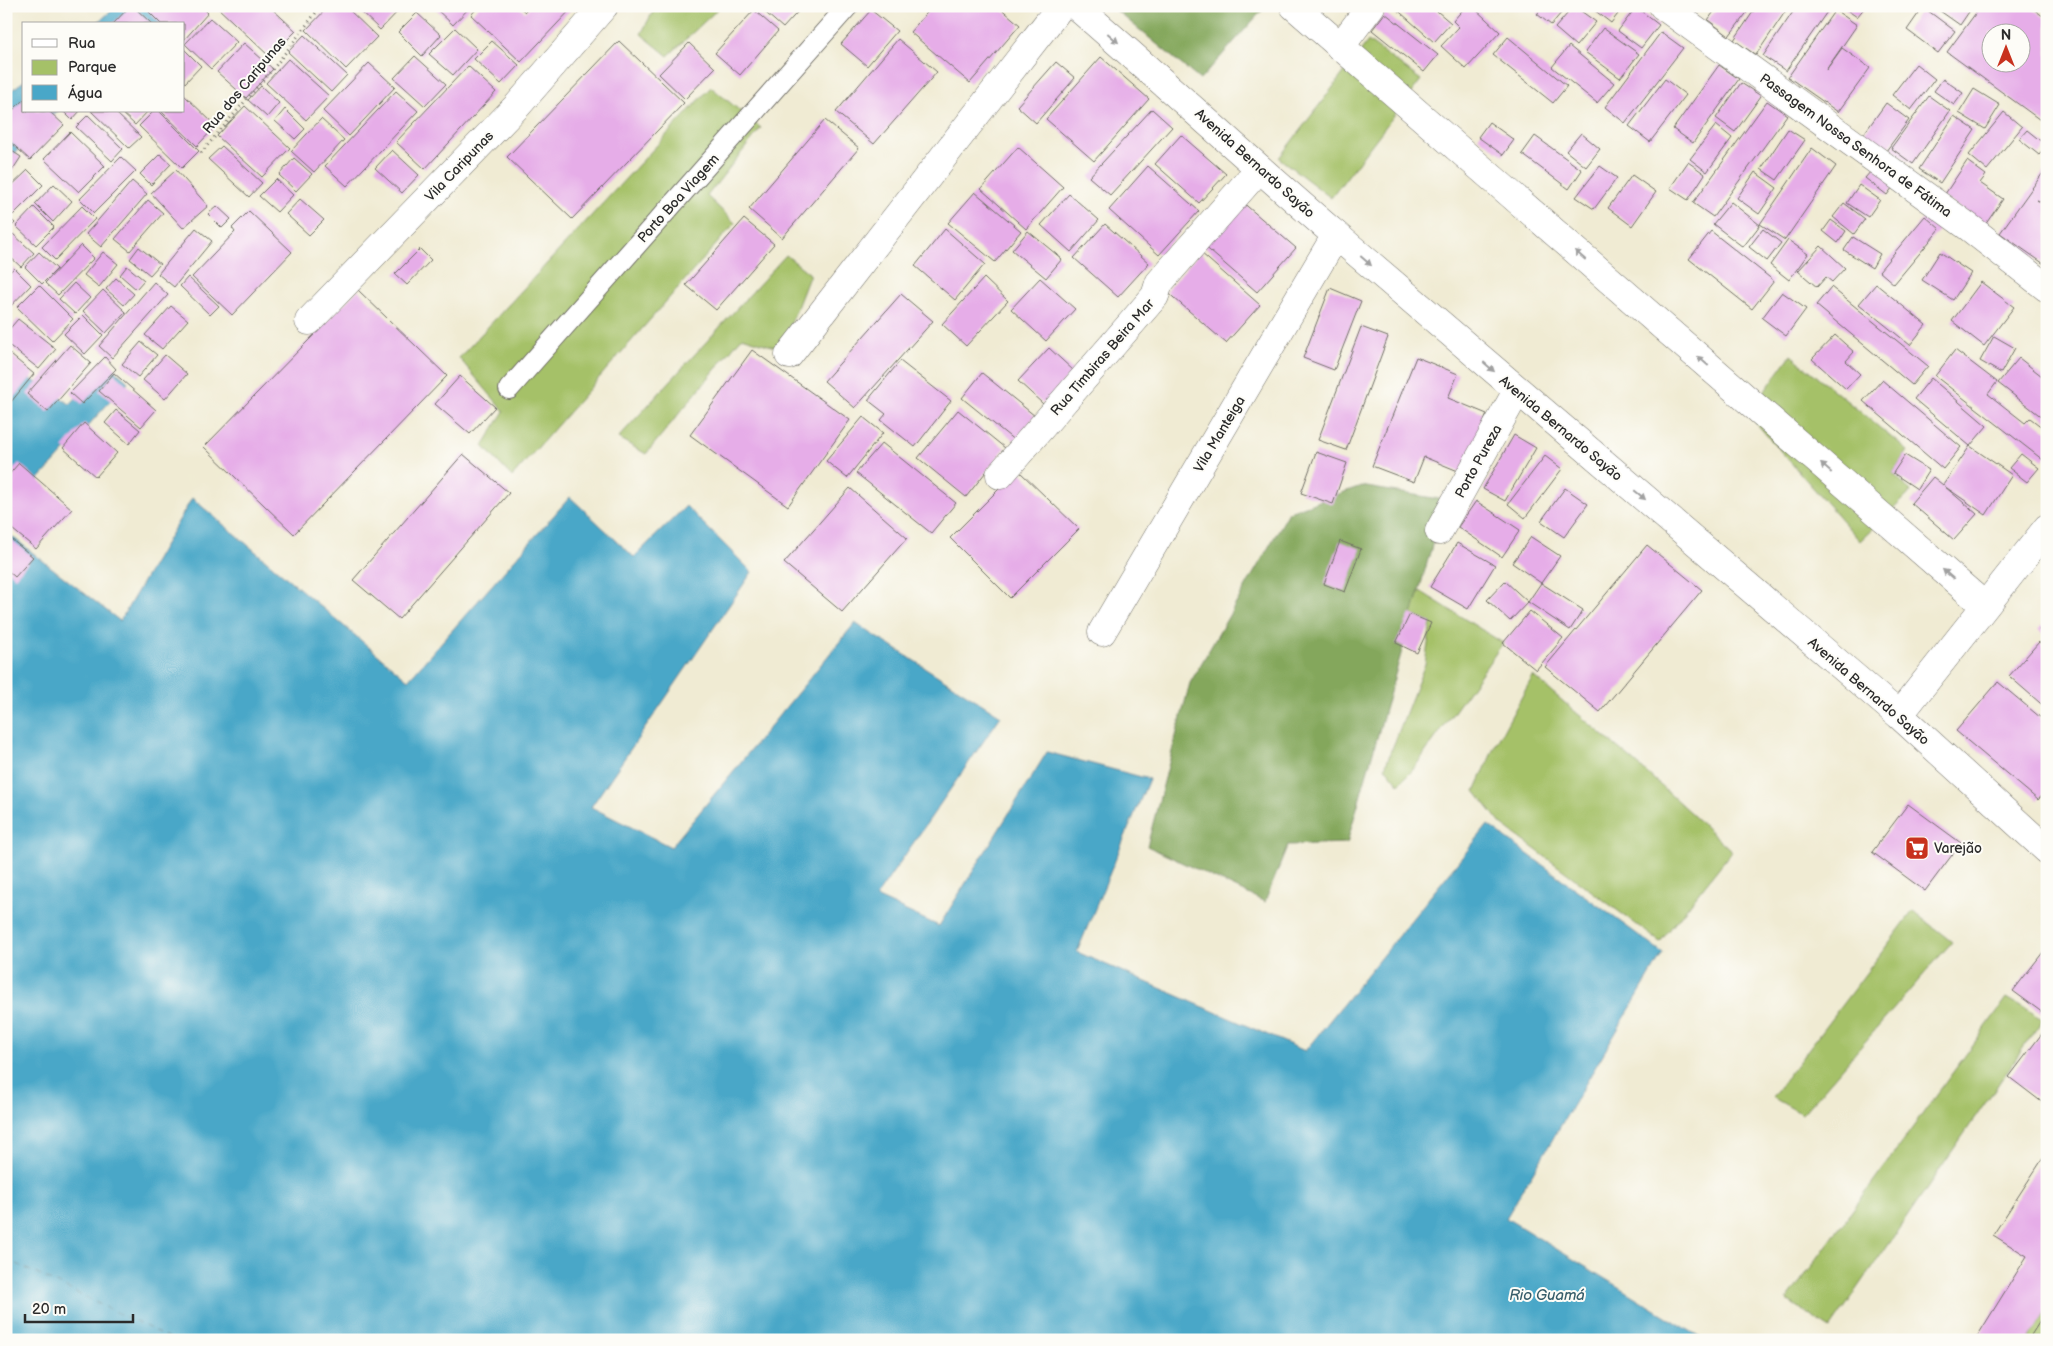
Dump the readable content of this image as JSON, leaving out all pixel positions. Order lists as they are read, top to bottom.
{
  "streets": {
    "street": [
      "Passagem Nossa Senhora de Fátima",
      "Avenida Bernardo Sayão",
      "Vila Caripunas",
      "Rua Timbiras Beira Mar",
      "Vila Manteiga",
      "Porto Pureza"
    ],
    "lane": ["Porto Boa Viagem"],
    "path": ["Rua dos Caripunas"]
  },
  "crossings": [
    ["Avenida Bernardo Sayão", "Rua Timbiras Beira Mar"],
    ["Avenida Bernardo Sayão", "Vila Manteiga"],
    ["Avenida Bernardo Sayão", "Porto Pureza"]
  ],
  "water": ["Rio Guamá"],
  "places": {
    "supermarket": ["Varejão"]
  },
  "legend": ["Rua", "Parque", "Água"],
  "scale_bar": "20 m",
  "north": "top"
}
